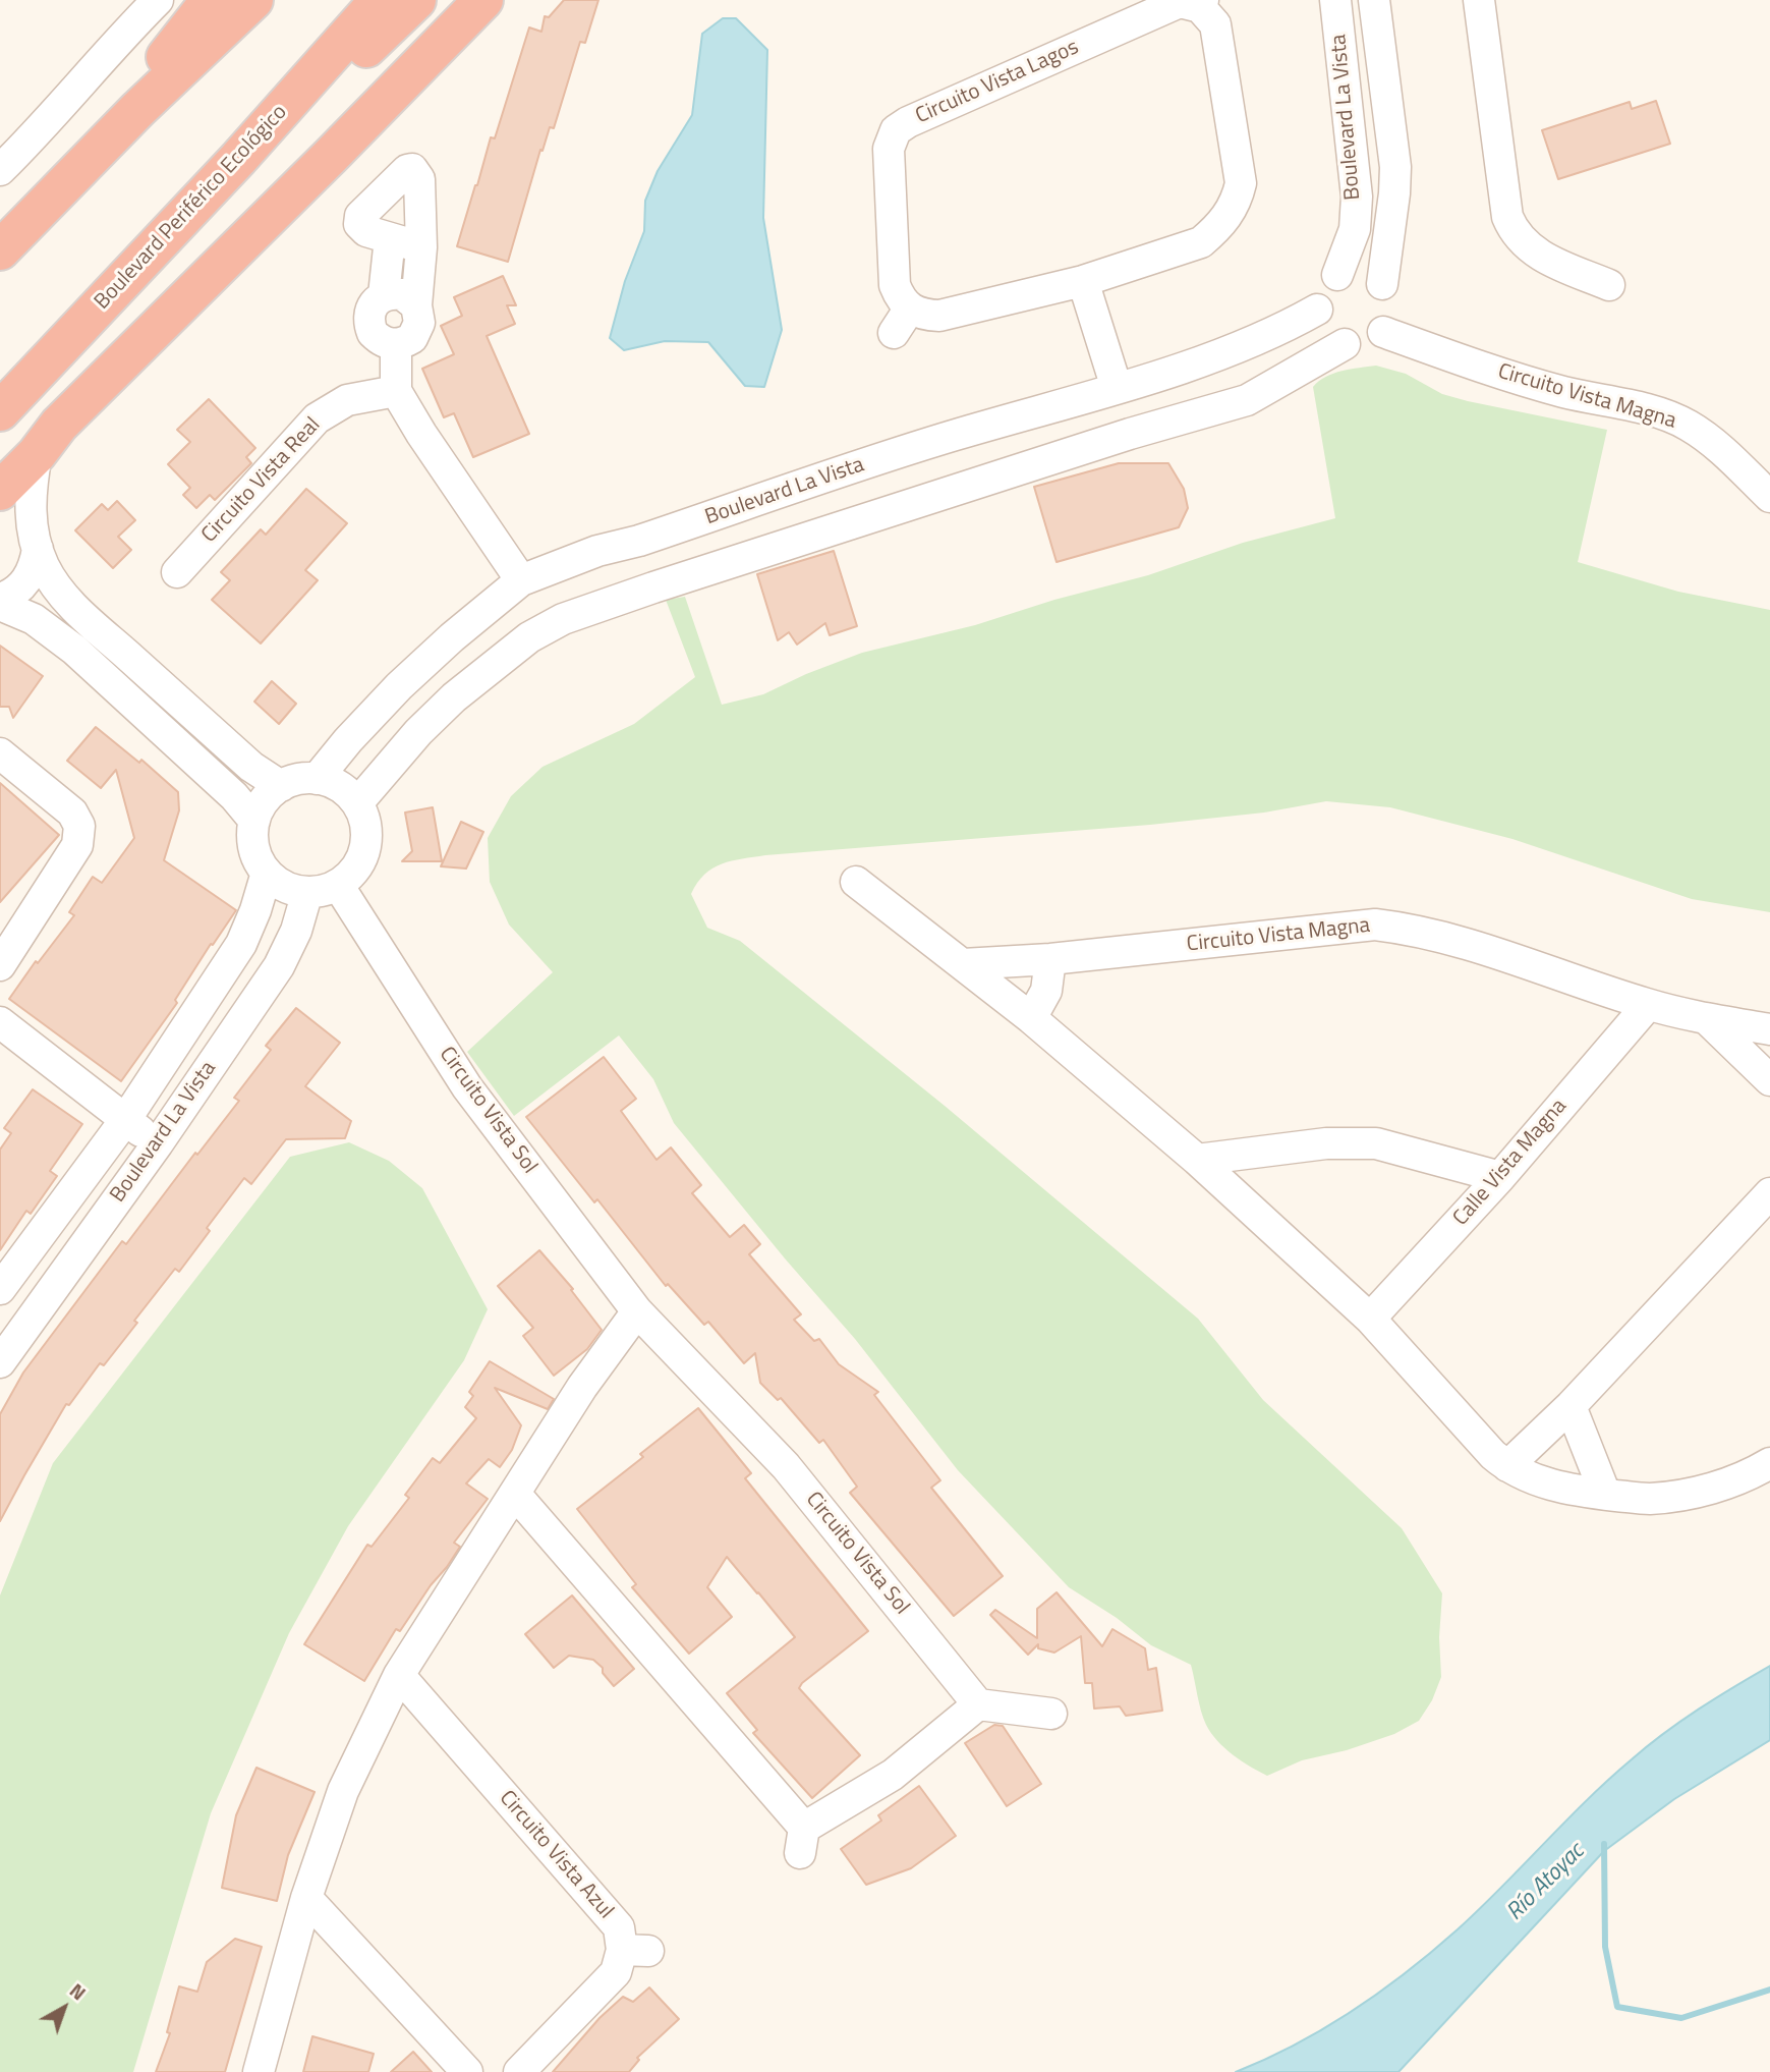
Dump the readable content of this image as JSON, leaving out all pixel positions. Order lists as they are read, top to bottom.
{
  "streets": {
    "highway": ["Boulevard Periférico Ecológico"],
    "street": [
      "Circuito Vista Lagos",
      "Boulevard La Vista",
      "Circuito Vista Magna",
      "Circuito Vista Real",
      "Circuito Vista Sol",
      "Calle Vista Magna",
      "Circuito Vista Azul"
    ]
  },
  "crossings": [
    ["Boulevard La Vista", "Circuito Vista Magna"],
    ["Boulevard La Vista", "Circuito Vista Sol"],
    ["Circuito Vista Magna", "Calle Vista Magna"]
  ],
  "water": ["Río Atoyac"],
  "north": "top right"
}
